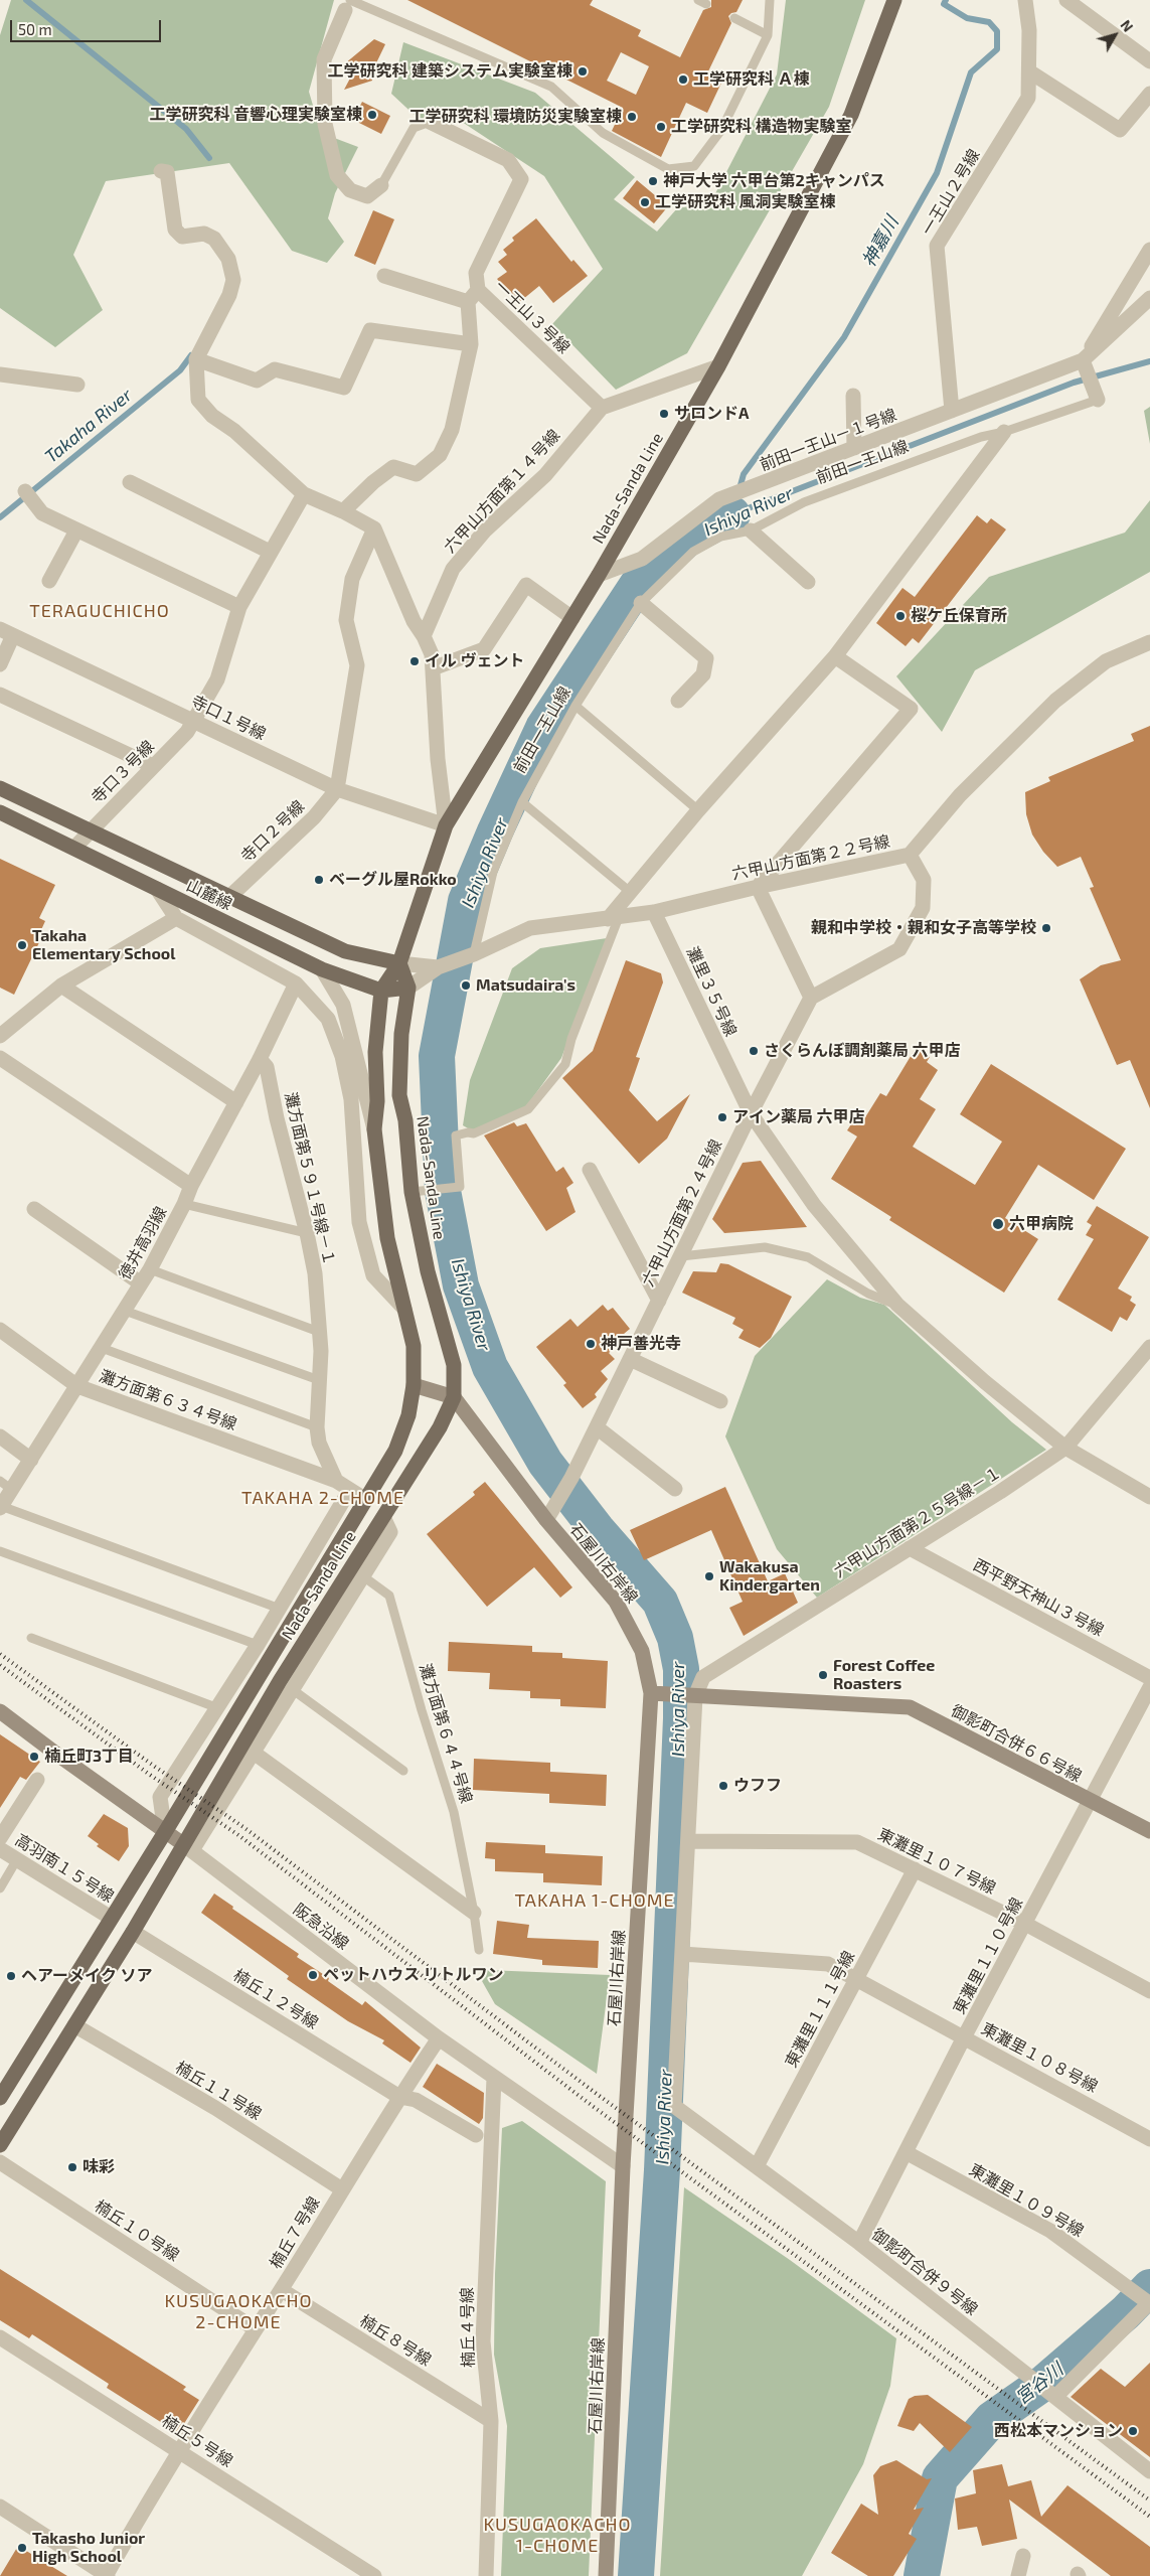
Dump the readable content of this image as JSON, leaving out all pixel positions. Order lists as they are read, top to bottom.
{
  "streets": {
    "main road": ["Nada-Sanda Line", "山麓線"],
    "street": [
      "一王山２号線",
      "一王山３号線",
      "前田一王山－１号線",
      "前田一王山線",
      "六甲山方面第１４号線",
      "寺口１号線",
      "寺口３号線",
      "寺口２号線",
      "六甲山方面第２２号線",
      "灘里３５号線",
      "灘方面第５９１号線－１",
      "六甲山方面第２４号線",
      "徳井高羽線",
      "灘方面第６３４号線",
      "六甲山方面第２５号線－１",
      "石屋川右岸線",
      "西平野天神山３号線",
      "御影町合併６６号線",
      "東灘里１０７号線",
      "高羽南１５号線",
      "阪急沿線",
      "東灘里１１０号線",
      "楠丘１２号線",
      "東灘里１１１号線",
      "東灘里１０８号線",
      "楠丘１１号線",
      "東灘里１０９号線",
      "楠丘１０号線",
      "楠丘７号線",
      "御影町合併９号線",
      "楠丘４号線",
      "楠丘８号線",
      "楠丘５号線"
    ],
    "lane": ["灘方面第６４４号線"]
  },
  "crossings": [
    ["一王山２号線", "前田一王山－１号線"],
    ["一王山３号線", "六甲山方面第１４号線"],
    ["前田一王山－１号線", "前田一王山線"],
    ["前田一王山－１号線", "Nada-Sanda Line"],
    ["前田一王山線", "六甲山方面第２２号線"],
    ["Nada-Sanda Line", "寺口１号線"],
    ["Nada-Sanda Line", "六甲山方面第２２号線"],
    ["Nada-Sanda Line", "山麓線"],
    ["Nada-Sanda Line", "灘方面第５９１号線－１"],
    ["Nada-Sanda Line", "石屋川右岸線"],
    ["Nada-Sanda Line", "高羽南１５号線"],
    ["Nada-Sanda Line", "阪急沿線"],
    ["Nada-Sanda Line", "楠丘１２号線"],
    ["Nada-Sanda Line", "楠丘１１号線"],
    ["寺口１号線", "寺口３号線"],
    ["寺口１号線", "寺口２号線"],
    ["寺口３号線", "山麓線"],
    ["寺口２号線", "山麓線"],
    ["六甲山方面第２２号線", "山麓線"],
    ["六甲山方面第２２号線", "灘里３５号線"],
    ["灘里３５号線", "六甲山方面第２４号線"],
    ["灘里３５号線", "六甲山方面第２５号線－１"],
    ["灘方面第５９１号線－１", "徳井高羽線"],
    ["灘方面第５９１号線－１", "灘方面第６３４号線"],
    ["六甲山方面第２４号線", "石屋川右岸線"],
    ["徳井高羽線", "灘方面第６３４号線"],
    ["六甲山方面第２５号線－１", "西平野天神山３号線"],
    ["六甲山方面第２５号線－１", "御影町合併６６号線"],
    ["石屋川右岸線", "御影町合併６６号線"],
    ["石屋川右岸線", "阪急沿線"],
    ["御影町合併６６号線", "東灘里１１０号線"],
    ["東灘里１０７号線", "東灘里１１０号線"],
    ["東灘里１０７号線", "東灘里１１１号線"],
    ["阪急沿線", "楠丘７号線"],
    ["阪急沿線", "楠丘４号線"],
    ["東灘里１１０号線", "東灘里１０８号線"],
    ["東灘里１１０号線", "東灘里１０９号線"],
    ["東灘里１１０号線", "御影町合併９号線"],
    ["楠丘１２号線", "楠丘７号線"],
    ["東灘里１１１号線", "東灘里１０８号線"],
    ["東灘里１１１号線", "御影町合併９号線"],
    ["東灘里１０８号線", "御影町合併９号線"],
    ["楠丘１１号線", "楠丘７号線"],
    ["楠丘１０号線", "楠丘７号線"],
    ["楠丘７号線", "楠丘８号線"],
    ["楠丘７号線", "楠丘５号線"],
    ["楠丘４号線", "楠丘８号線"]
  ],
  "districts": [
    "TERAGUCHICHO",
    "TAKAHA 2-CHOME",
    "TAKAHA 1-CHOME",
    "KUSUGAOKACHO 2-CHOME",
    "KUSUGAOKACHO 1-CHOME"
  ],
  "water": [
    "神嘉川",
    "Takaha River",
    "Ishiya River",
    "宮谷川"
  ],
  "places": [
    "工学研究科 建築システム実験室棟",
    "工学研究科 Ａ棟",
    "工学研究科 音響心理実験室棟",
    "工学研究科 環境防災実験室棟",
    "工学研究科 構造物実験室",
    "神戸大学 六甲台第2キャンパス",
    "工学研究科 風洞実験室棟",
    "サロンドA",
    "桜ケ丘保育所",
    "イル ヴェント",
    "ベーグル屋Rokko",
    "親和中学校・親和女子高等学校",
    "Takaha Elementary School",
    "Matsudaira's",
    "さくらんぼ調剤薬局 六甲店",
    "アイン薬局 六甲店",
    "六甲病院",
    "神戸善光寺",
    "Wakakusa Kindergarten",
    "Forest Coffee Roasters",
    "楠丘町3丁目",
    "ウフフ",
    "ペットハウス リトルワン",
    "ヘアーメイク ソア",
    "味彩",
    "西松本マンション",
    "Takasho Junior High School"
  ],
  "scale_bar": "50 m",
  "north": "top right"
}
